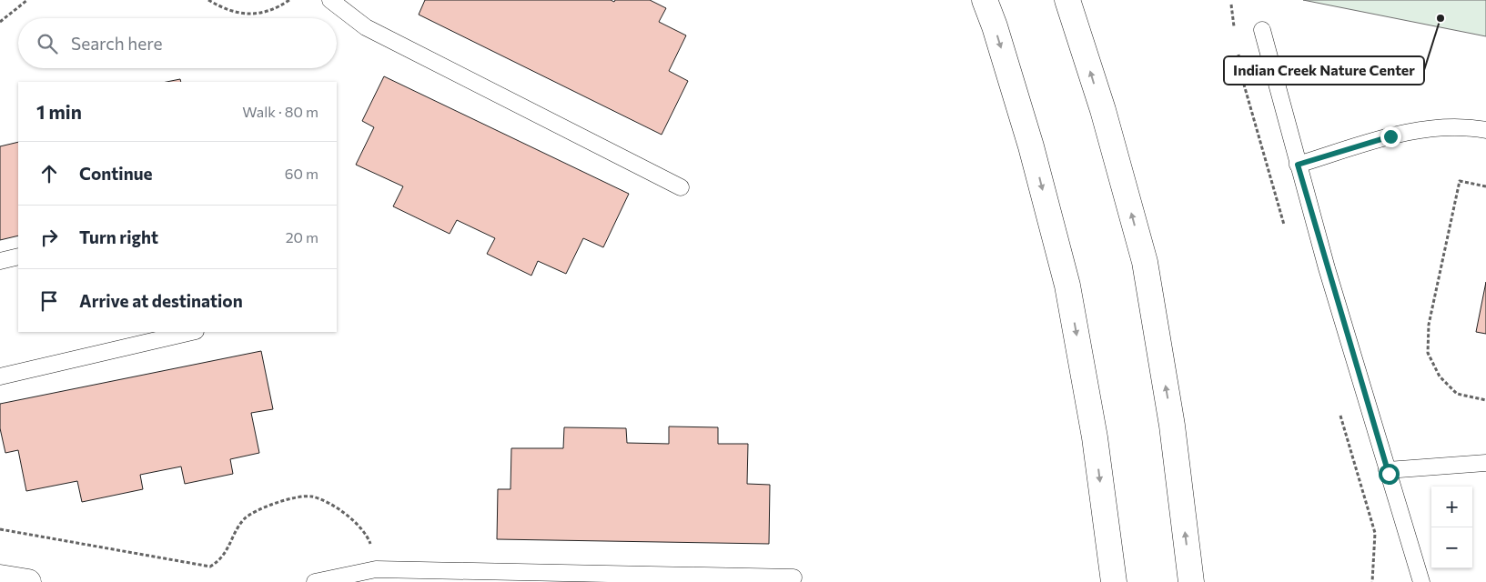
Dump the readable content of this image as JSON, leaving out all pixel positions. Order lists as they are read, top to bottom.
{
  "places": ["Indian Creek Nature Center"],
  "page": {
    "search": "Search here",
    "heading": ["1 min", "Walk · 80 m"],
    "list": [
      ["Continue", "60 m"],
      ["Turn right", "20 m"],
      "Arrive at destination"
    ],
    "map_buttons": ["+", "−"]
  }
}
